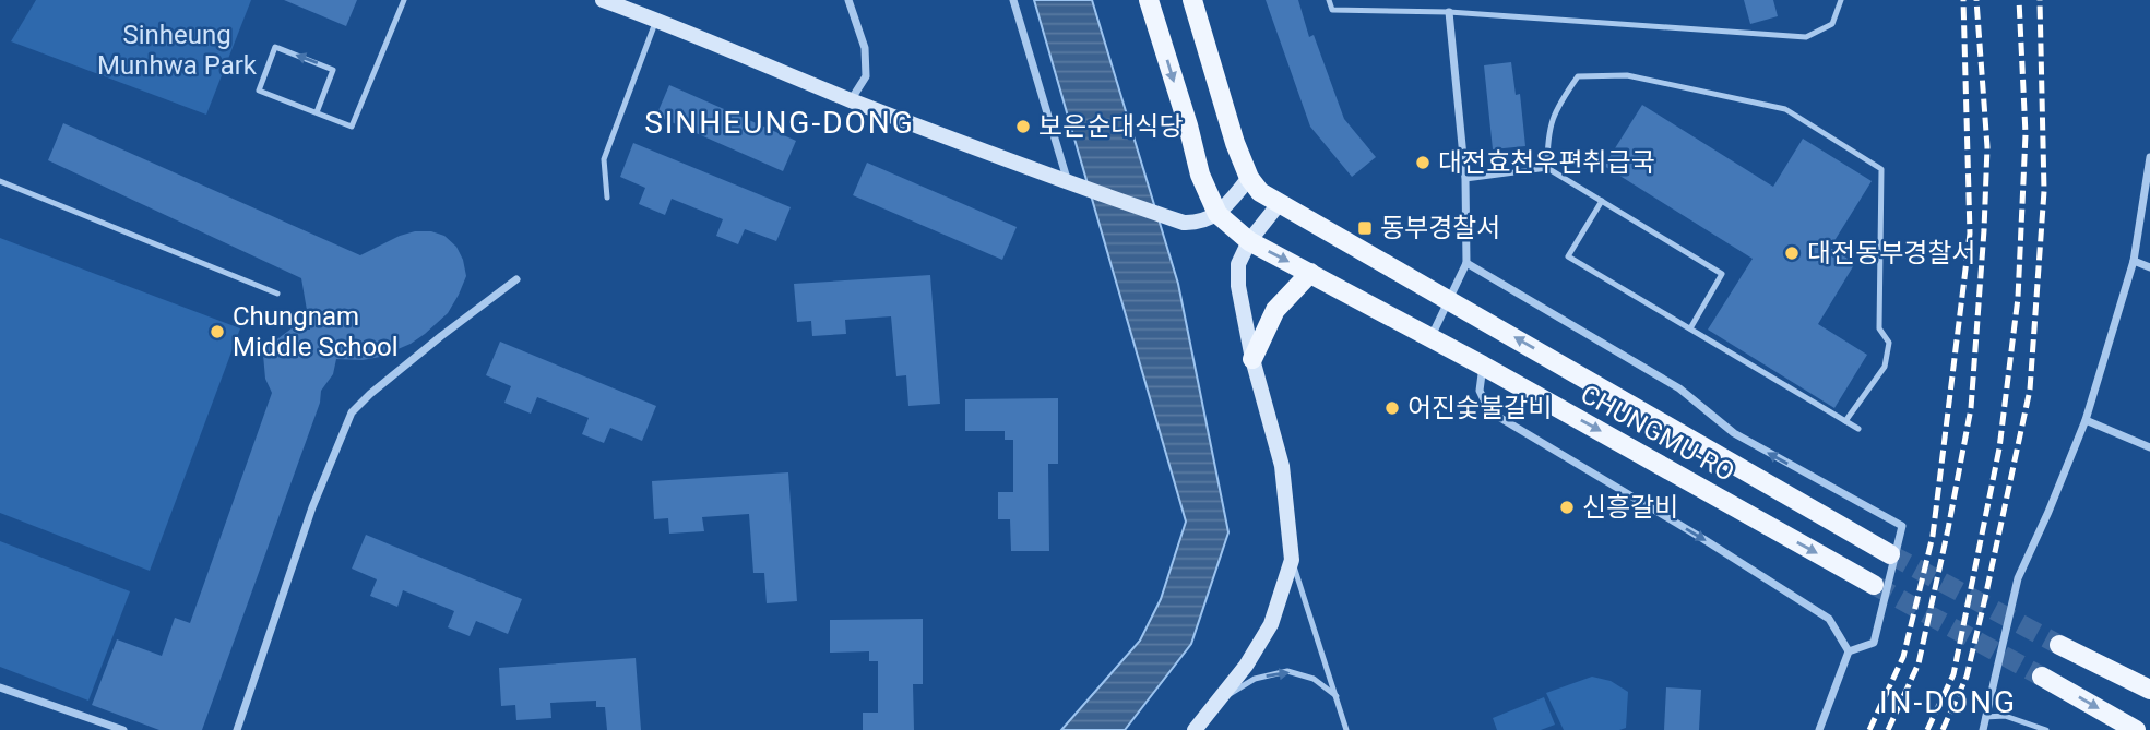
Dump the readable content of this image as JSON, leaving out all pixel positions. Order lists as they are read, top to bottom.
{
  "streets": {
    "main road": ["CHUNGMU-RO"]
  },
  "districts": ["SINHEUNG-DONG", "IN-DONG"],
  "parks": ["Sinheung Munhwa Park"],
  "places": {
    "other": [
      "보은순대식당",
      "대전효천우편취급국",
      "대전동부경찰서",
      "Chungnam Middle School",
      "어진숯불갈비",
      "신흥갈비"
    ],
    "transit": ["동부경찰서"]
  }
}
